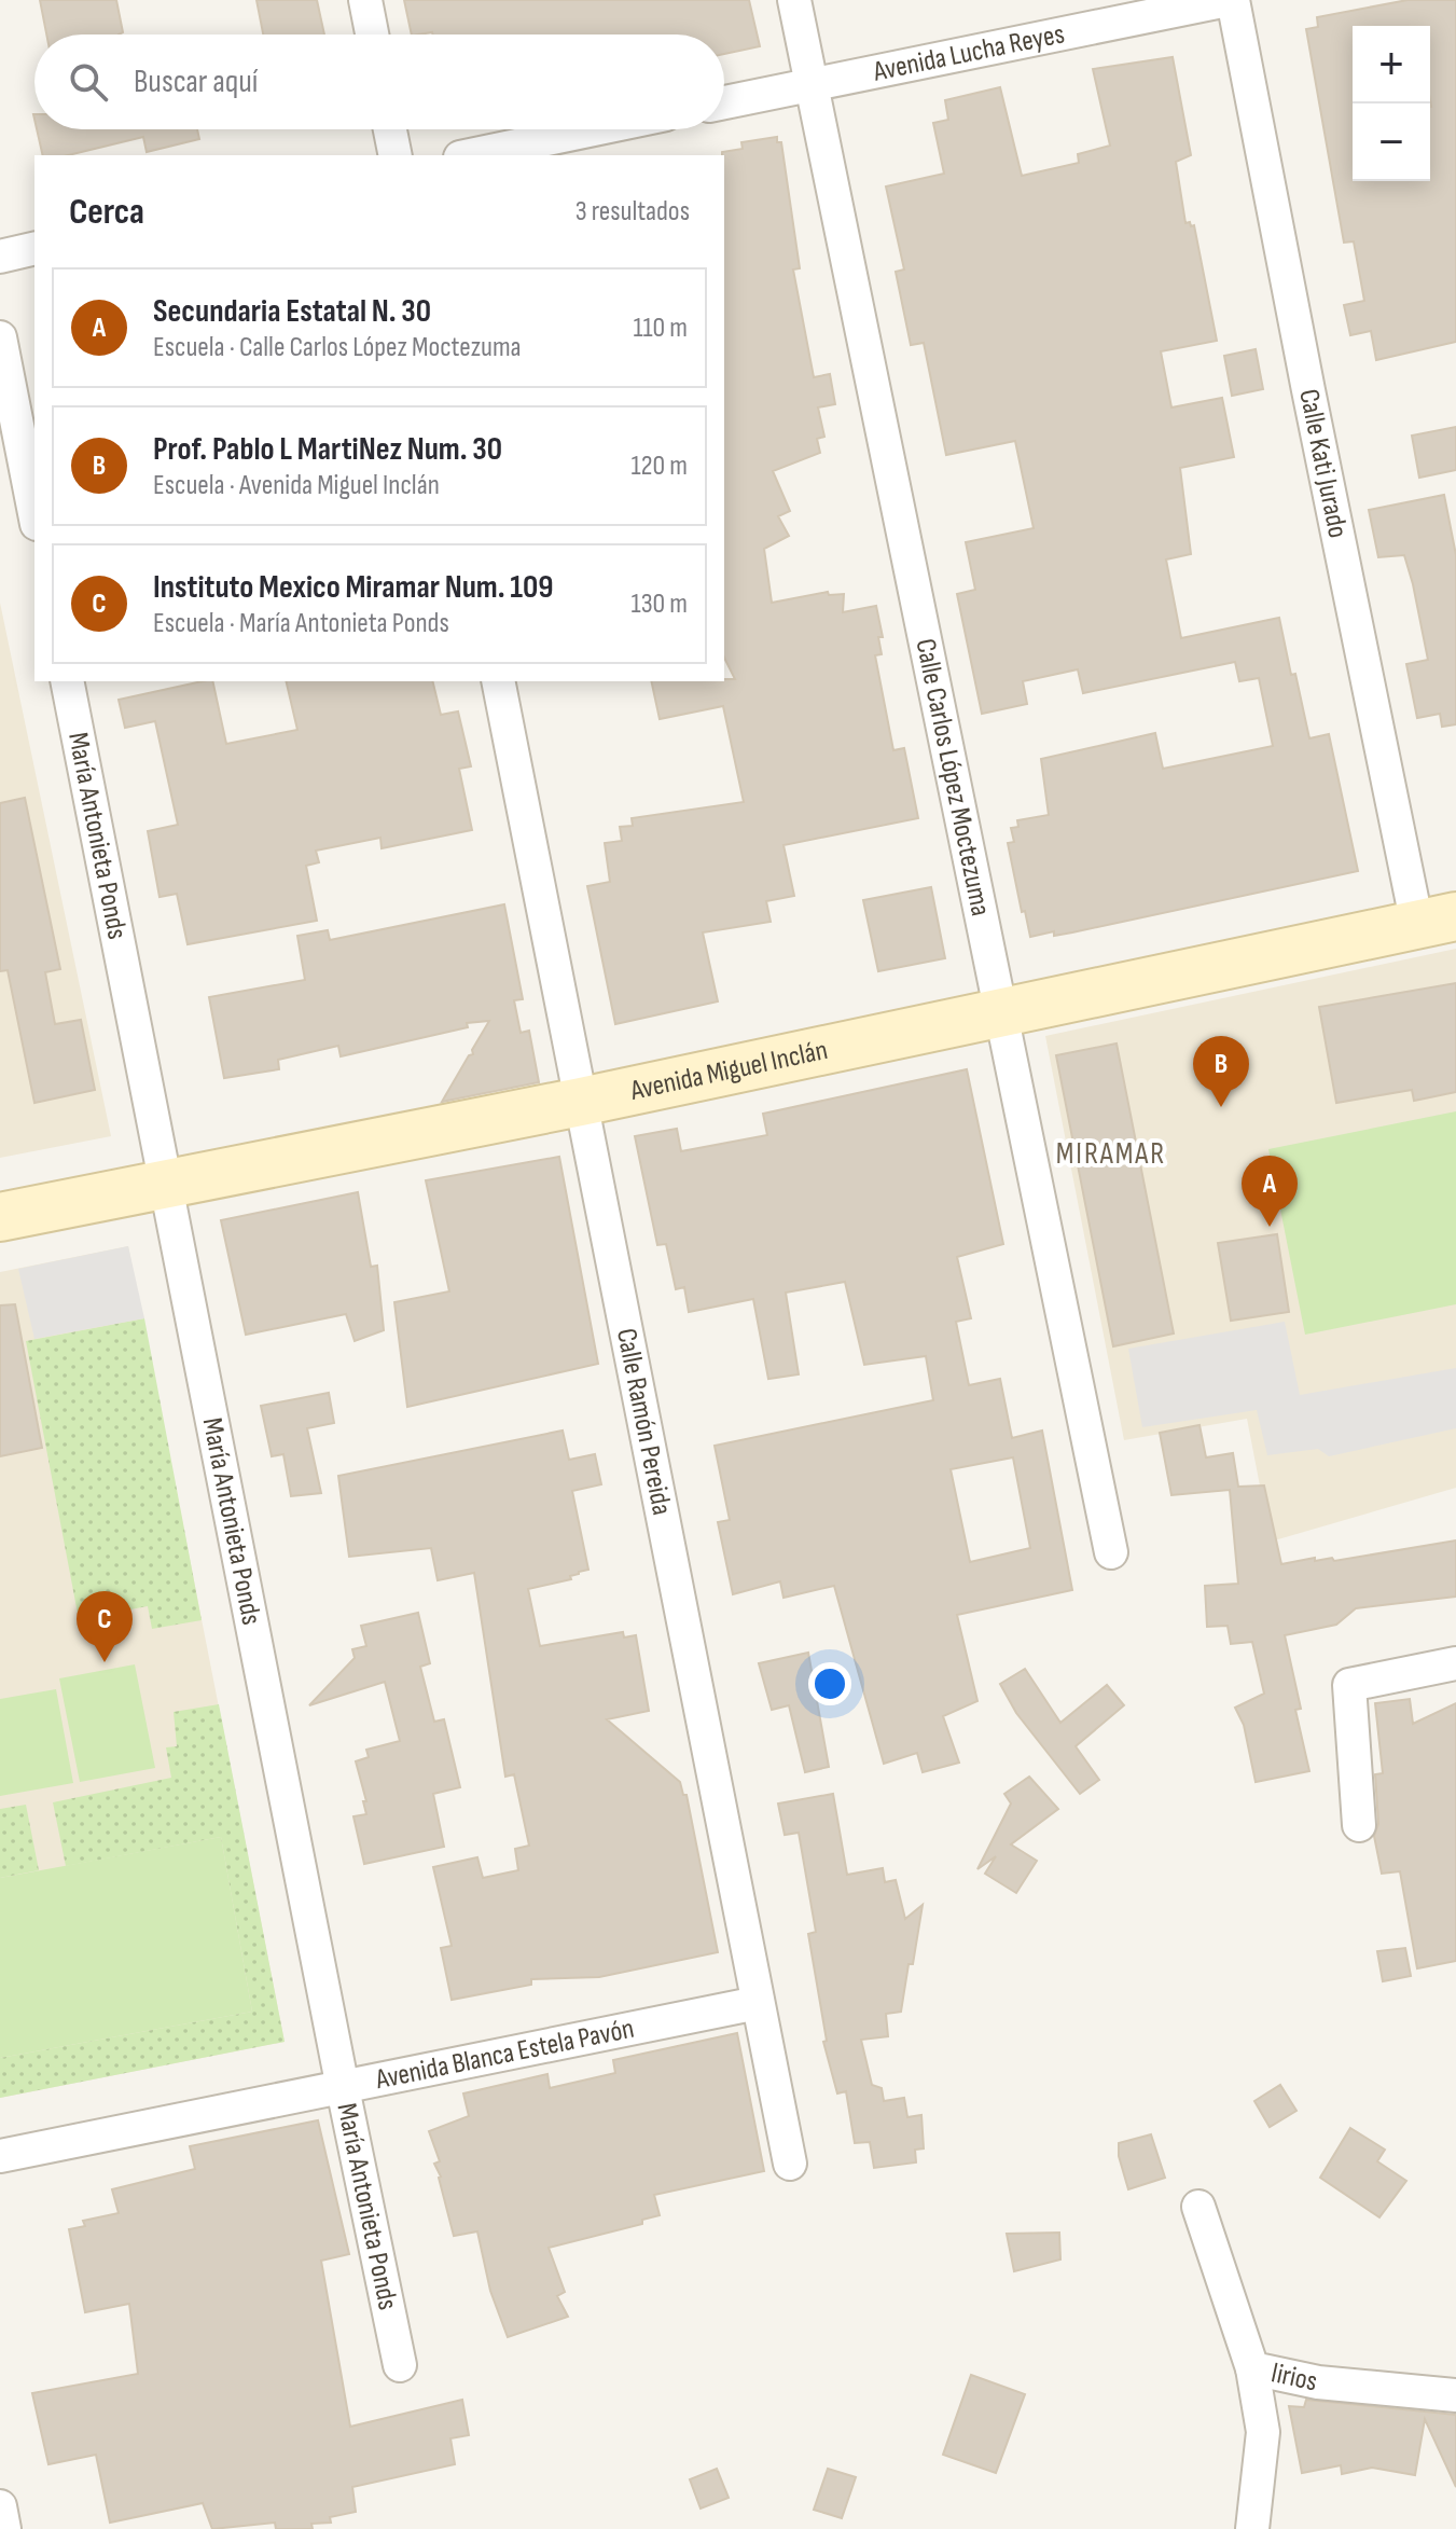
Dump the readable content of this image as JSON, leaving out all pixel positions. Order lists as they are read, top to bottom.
{
  "streets": {
    "main road": ["Avenida Miguel Inclán"],
    "street": [
      "Avenida Lucha Reyes",
      "Calle Kati Jurado",
      "Calle Carlos López Moctezuma",
      "María Antonieta Ponds",
      "Calle Ramón Pereida",
      "Avenida Blanca Estela Pavón",
      "lirios"
    ]
  },
  "crossings": [
    ["Avenida Lucha Reyes", "Calle Kati Jurado"],
    ["Avenida Lucha Reyes", "Calle Carlos López Moctezuma"],
    ["Calle Kati Jurado", "Avenida Miguel Inclán"],
    ["Calle Carlos López Moctezuma", "Avenida Miguel Inclán"],
    ["María Antonieta Ponds", "Avenida Miguel Inclán"],
    ["María Antonieta Ponds", "Avenida Blanca Estela Pavón"],
    ["Avenida Miguel Inclán", "Calle Ramón Pereida"],
    ["Calle Ramón Pereida", "Avenida Blanca Estela Pavón"]
  ],
  "districts": ["MIRAMAR"],
  "page": {
    "map_buttons": ["+", "−"],
    "search": "Buscar aquí",
    "heading": ["Cerca", "3 resultados"],
    "list": [
      {
        "mark": "A",
        "name": "Secundaria Estatal N. 30",
        "note": "Escuela · Calle Carlos López Moctezuma",
        "value": "110 m"
      },
      {
        "mark": "B",
        "name": "Prof. Pablo L MartiNez Num. 30",
        "note": "Escuela · Avenida Miguel Inclán",
        "value": "120 m"
      },
      {
        "mark": "C",
        "name": "Instituto Mexico Miramar Num. 109",
        "note": "Escuela · María Antonieta Ponds",
        "value": "130 m"
      }
    ],
    "pins": ["B", "A", "C"]
  }
}
